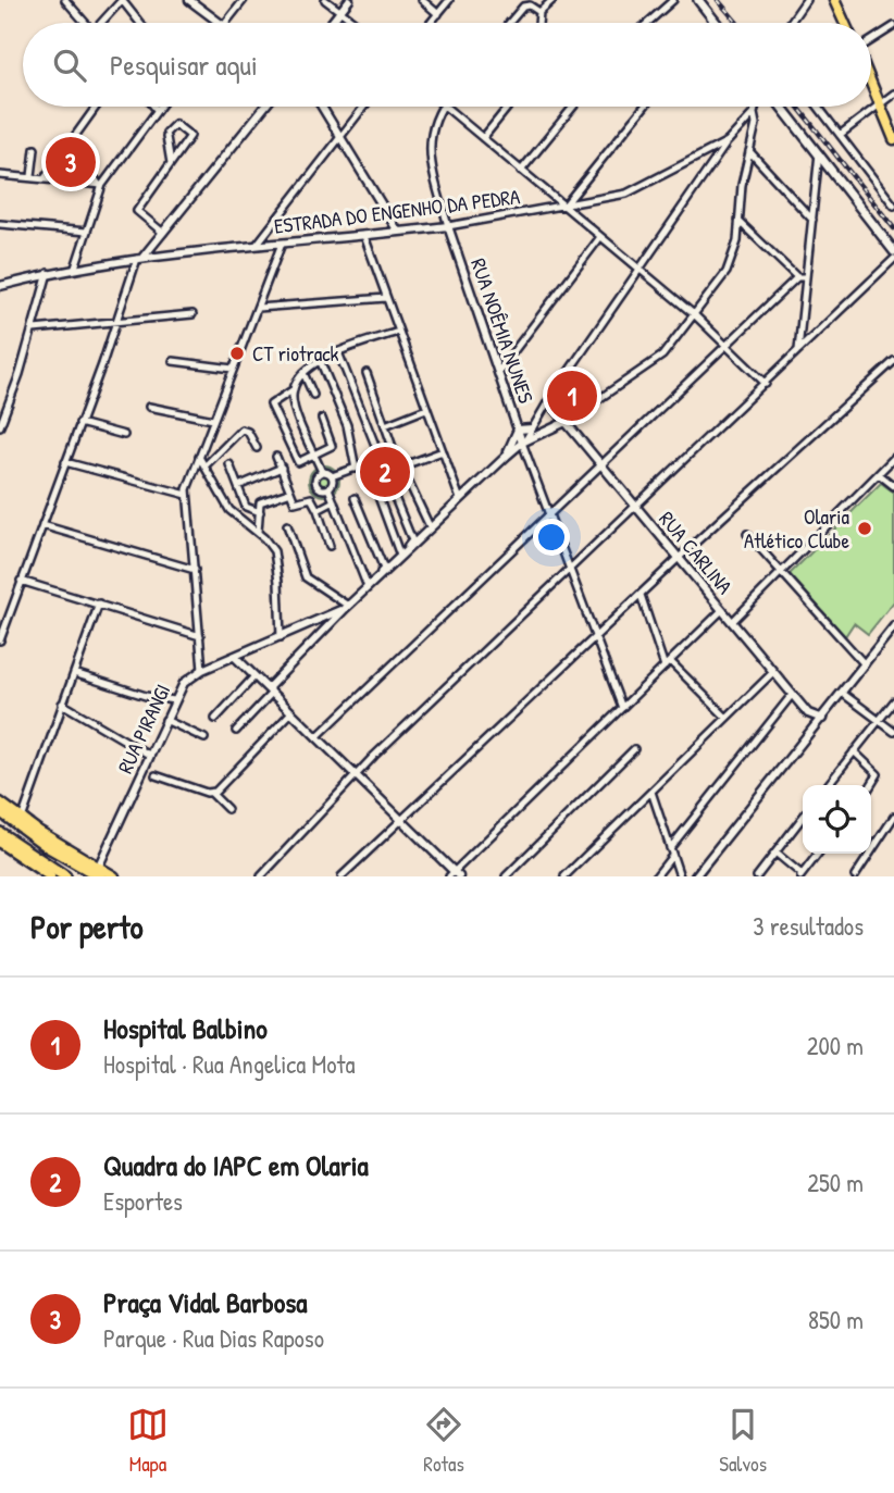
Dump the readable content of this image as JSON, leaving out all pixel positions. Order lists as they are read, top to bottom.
{
  "streets": {
    "street": [
      "ESTRADA DO ENGENHO DA PEDRA",
      "RUA NOÊMIA NUNES",
      "RUA CARLINA",
      "RUA PIRANGI"
    ]
  },
  "crossings": [
    ["ESTRADA DO ENGENHO DA PEDRA", "RUA NOÊMIA NUNES"]
  ],
  "places": ["CT riotrack", "Olaria Atlético Clube"],
  "page": {
    "search": "Pesquisar aqui",
    "pins": ["3", "1", "2"],
    "heading": ["Por perto", "3 resultados"],
    "list": [
      {
        "mark": "1",
        "name": "Hospital Balbino",
        "note": "Hospital · Rua Angelica Mota",
        "value": "200 m"
      },
      {
        "mark": "2",
        "name": "Quadra do IAPC em Olaria",
        "note": "Esportes",
        "value": "250 m"
      },
      {
        "mark": "3",
        "name": "Praça Vidal Barbosa",
        "note": "Parque · Rua Dias Raposo",
        "value": "850 m"
      }
    ],
    "nav": ["Mapa", "Rotas", "Salvos"]
  }
}
